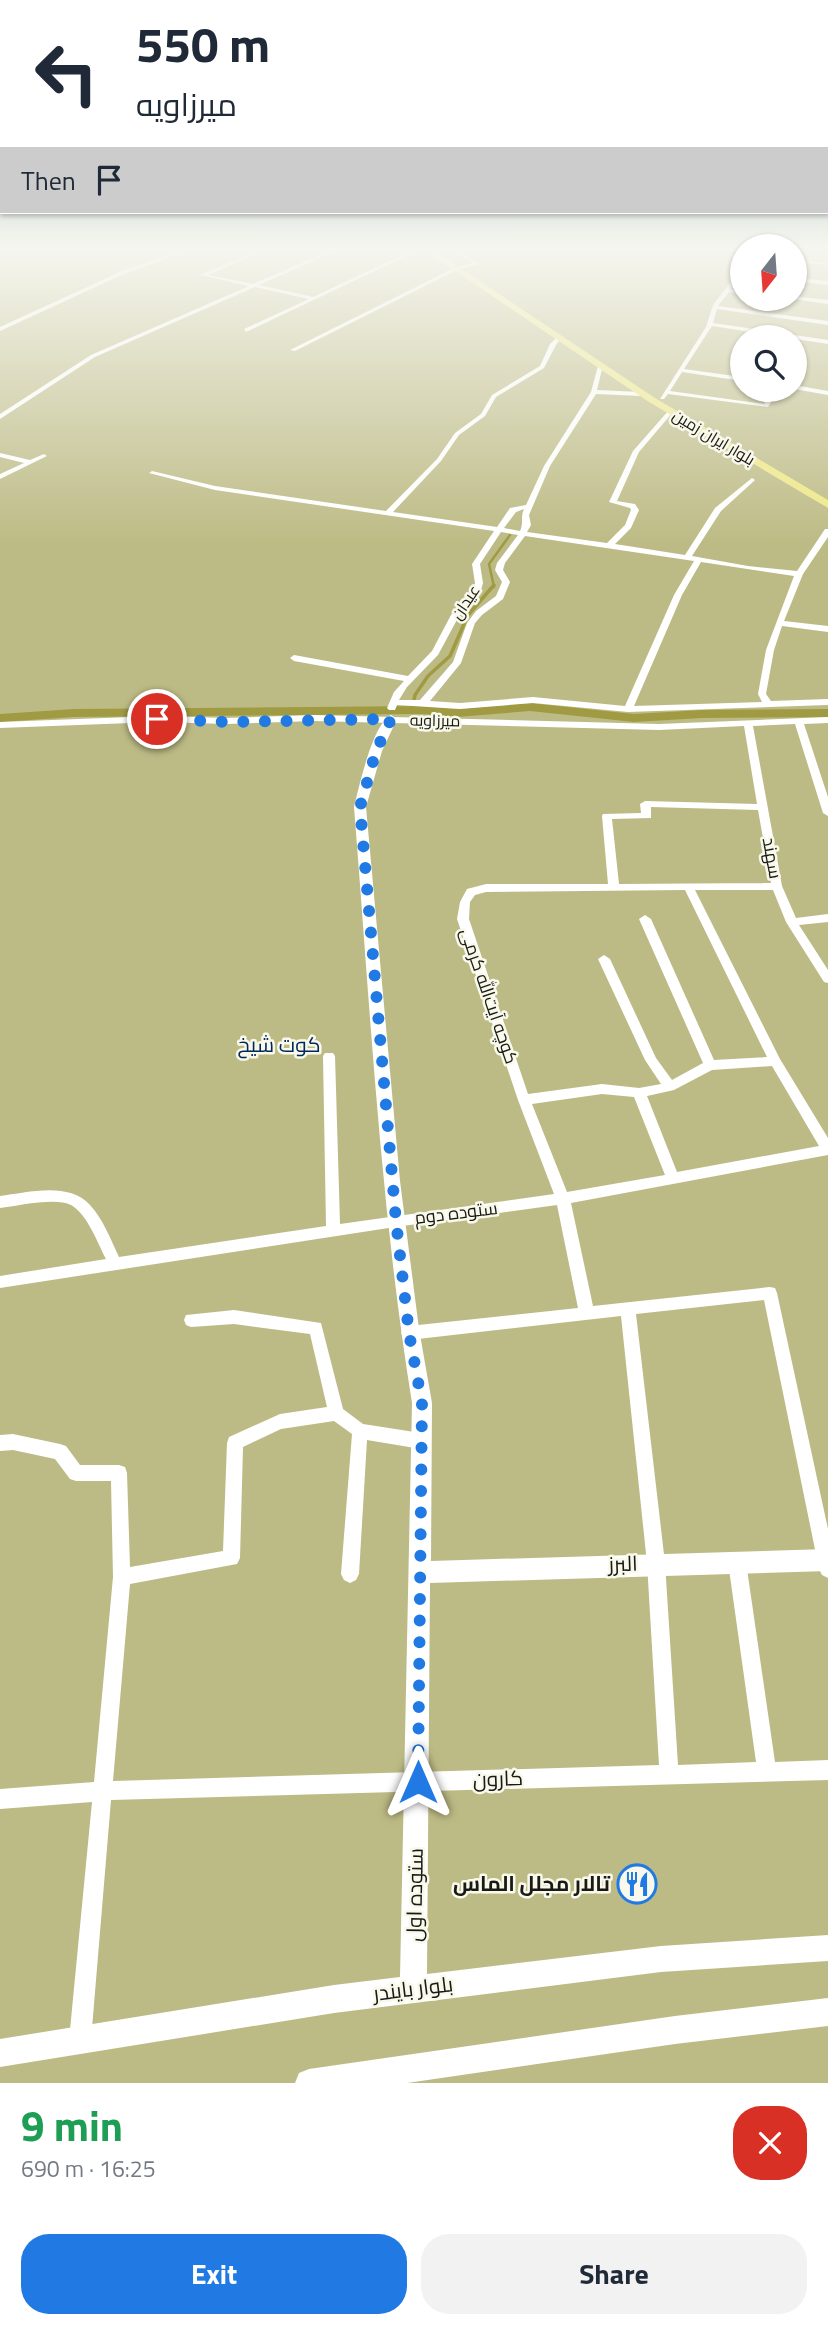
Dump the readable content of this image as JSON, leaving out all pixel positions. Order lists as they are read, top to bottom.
{
  "streets": {
    "main road": ["بلوار ایران زمین"],
    "street": [
      "عیدان",
      "میرزاویه",
      "سهند",
      "کوچه آیت‌الله کرمی",
      "ستوده دوم",
      "البرز",
      "کارون",
      "ستوده اول",
      "بلوار بایندر"
    ]
  },
  "crossings": [
    ["بلوار ایران زمین", "عیدان"],
    ["عیدان", "میرزاویه"],
    ["عیدان", "ستوده اول"],
    ["میرزاویه", "سهند"],
    ["میرزاویه", "ستوده اول"],
    ["سهند", "کوچه آیت‌الله کرمی"],
    ["کوچه آیت‌الله کرمی", "ستوده دوم"],
    ["ستوده دوم", "ستوده اول"],
    ["البرز", "ستوده اول"],
    ["کارون", "ستوده اول"],
    ["ستوده اول", "بلوار بایندر"]
  ],
  "districts": ["کوت شیخ"],
  "places": {
    "restaurant": ["تالار مجلل الماس"]
  },
  "north": "bottom",
  "page": {
    "turn": ["550 m", "میرزاویه"],
    "then": "Then",
    "heading": ["9 min", "690 m · 16:25"],
    "buttons": ["Exit", "Share"]
  }
}
